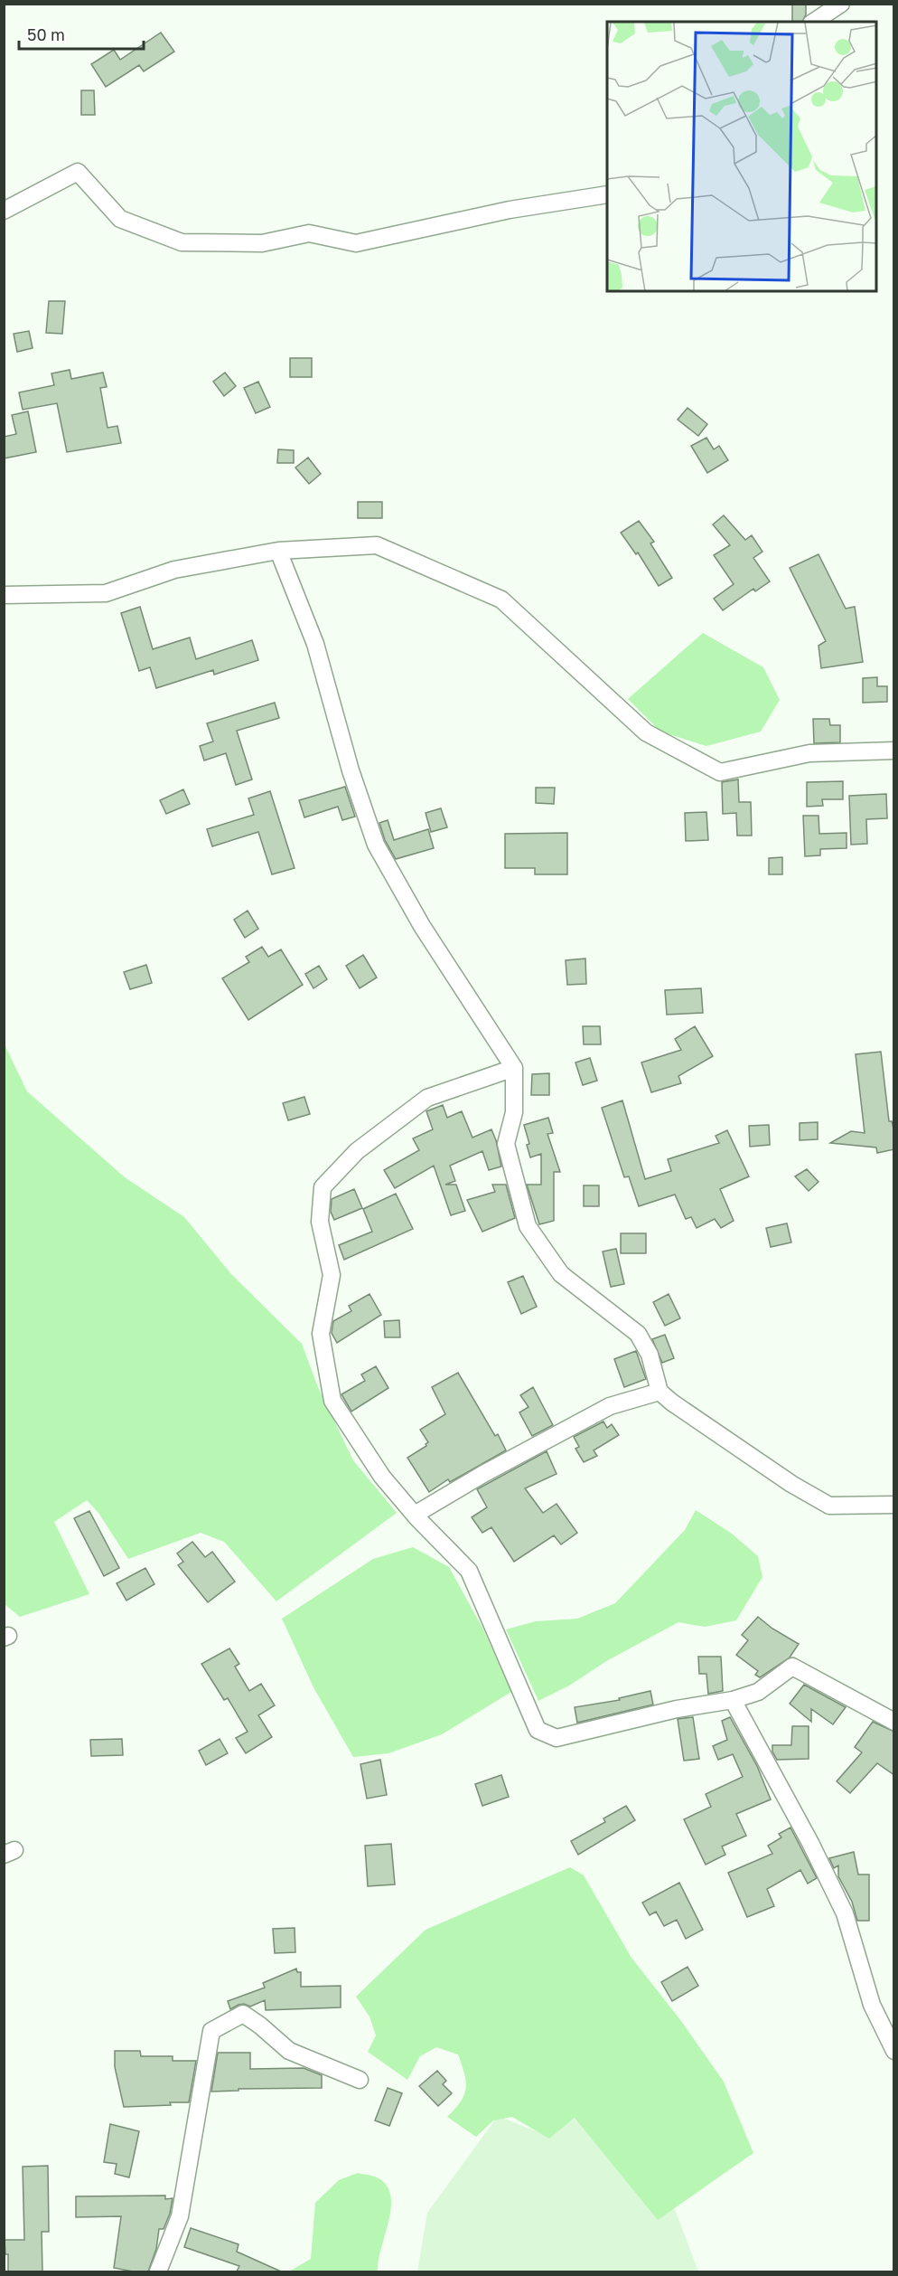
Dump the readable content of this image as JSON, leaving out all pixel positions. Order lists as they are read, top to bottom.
{
  "scale_bar": "50 m"
}
